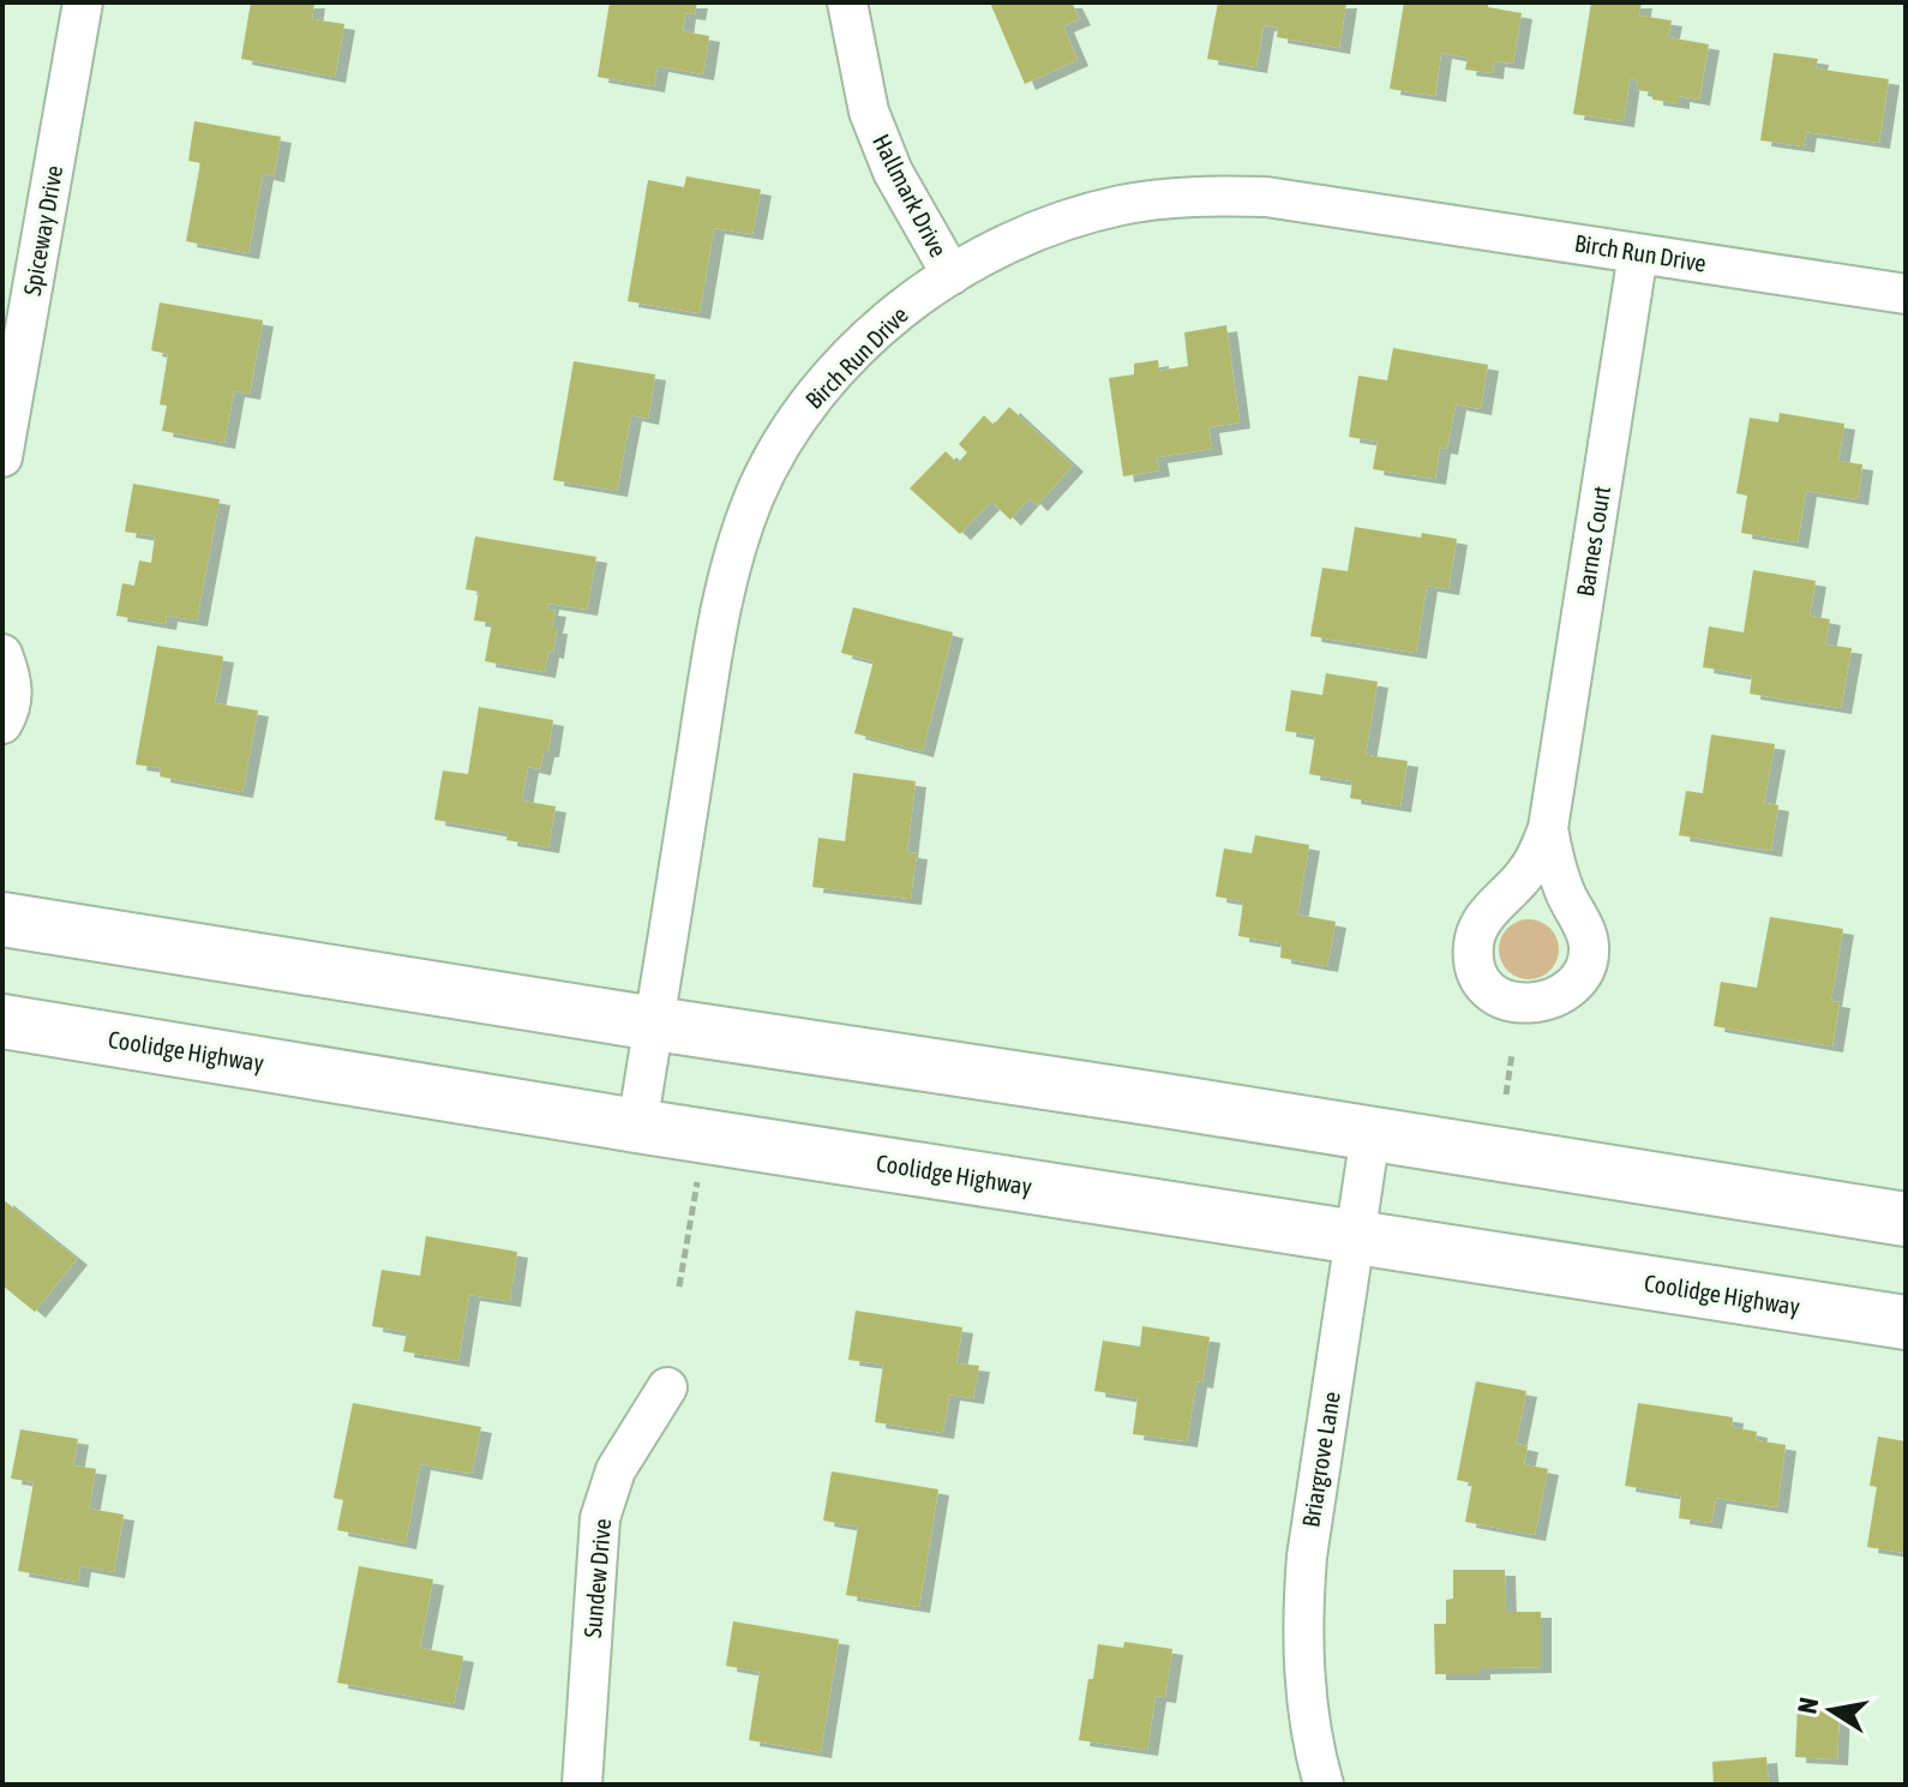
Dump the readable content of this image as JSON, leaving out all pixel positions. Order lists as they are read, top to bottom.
{
  "streets": {
    "main road": ["Coolidge Highway"],
    "street": [
      "Hallmark Drive",
      "Spiceway Drive",
      "Birch Run Drive",
      "Barnes Court",
      "Briargrove Lane",
      "Sundew Drive"
    ]
  },
  "crossings": [
    ["Hallmark Drive", "Birch Run Drive"],
    ["Birch Run Drive", "Barnes Court"],
    ["Birch Run Drive", "Coolidge Highway"],
    ["Coolidge Highway", "Briargrove Lane"]
  ],
  "north": "left"
}
